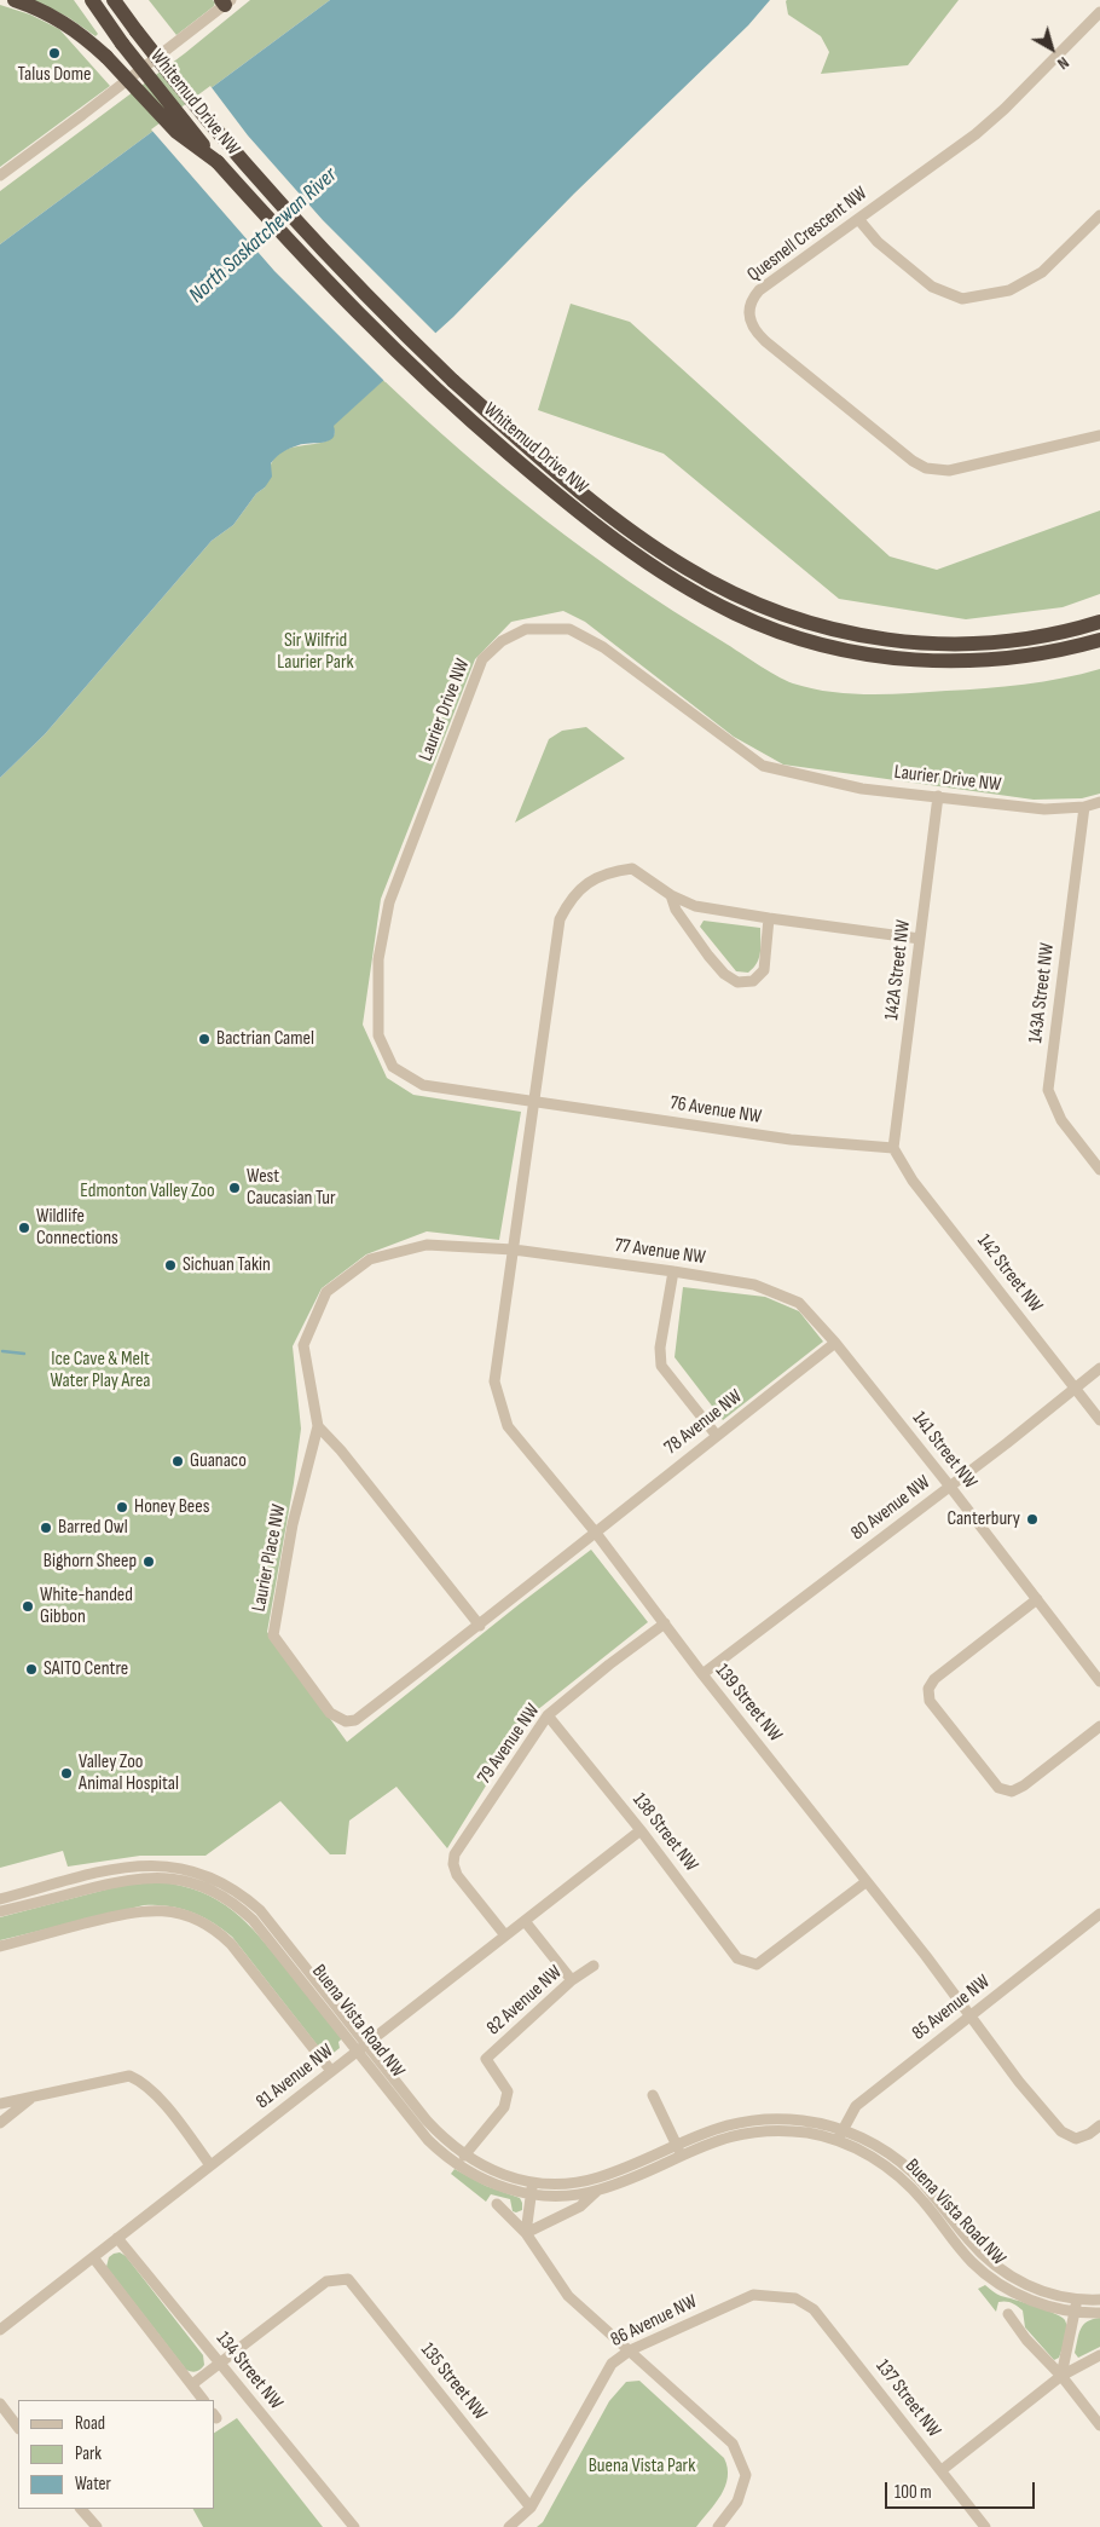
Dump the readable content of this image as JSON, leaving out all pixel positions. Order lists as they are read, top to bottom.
{
  "streets": {
    "highway": ["Whitemud Drive NW"],
    "street": [
      "Quesnell Crescent NW",
      "Laurier Drive NW",
      "142A Street NW",
      "143A Street NW",
      "76 Avenue NW",
      "77 Avenue NW",
      "142 Street NW",
      "78 Avenue NW",
      "141 Street NW",
      "80 Avenue NW",
      "Laurier Place NW",
      "139 Street NW",
      "79 Avenue NW",
      "138 Street NW",
      "82 Avenue NW",
      "85 Avenue NW",
      "Buena Vista Road NW",
      "81 Avenue NW",
      "86 Avenue NW",
      "134 Street NW",
      "135 Street NW",
      "137 Street NW"
    ]
  },
  "crossings": [
    ["Laurier Drive NW", "142A Street NW"],
    ["Laurier Drive NW", "143A Street NW"],
    ["Laurier Drive NW", "76 Avenue NW"],
    ["142A Street NW", "76 Avenue NW"],
    ["142A Street NW", "142 Street NW"],
    ["76 Avenue NW", "142 Street NW"],
    ["77 Avenue NW", "141 Street NW"],
    ["77 Avenue NW", "Laurier Place NW"],
    ["77 Avenue NW", "139 Street NW"],
    ["142 Street NW", "80 Avenue NW"],
    ["78 Avenue NW", "141 Street NW"],
    ["78 Avenue NW", "Laurier Place NW"],
    ["78 Avenue NW", "139 Street NW"],
    ["141 Street NW", "80 Avenue NW"],
    ["80 Avenue NW", "139 Street NW"],
    ["Laurier Place NW", "139 Street NW"],
    ["139 Street NW", "79 Avenue NW"],
    ["139 Street NW", "138 Street NW"],
    ["139 Street NW", "85 Avenue NW"],
    ["79 Avenue NW", "138 Street NW"],
    ["79 Avenue NW", "81 Avenue NW"],
    ["138 Street NW", "81 Avenue NW"],
    ["82 Avenue NW", "Buena Vista Road NW"],
    ["85 Avenue NW", "Buena Vista Road NW"],
    ["Buena Vista Road NW", "81 Avenue NW"],
    ["81 Avenue NW", "134 Street NW"],
    ["86 Avenue NW", "135 Street NW"],
    ["86 Avenue NW", "137 Street NW"],
    ["134 Street NW", "135 Street NW"]
  ],
  "water": ["North Saskatchewan River"],
  "parks": [
    "Sir Wilfrid Laurier Park",
    "Edmonton Valley Zoo",
    "Ice Cave & Melt Water Play Area",
    "Buena Vista Park"
  ],
  "places": [
    "Talus Dome",
    "Bactrian Camel",
    "West Caucasian Tur",
    "Wildlife Connections",
    "Sichuan Takin",
    "Guanaco",
    "Honey Bees",
    "Canterbury",
    "Barred Owl",
    "Bighorn Sheep",
    "White-handed Gibbon",
    "SAITO Centre",
    "Valley Zoo Animal Hospital"
  ],
  "legend": ["Road", "Park", "Water"],
  "scale_bar": "100 m",
  "north": "bottom right"
}
